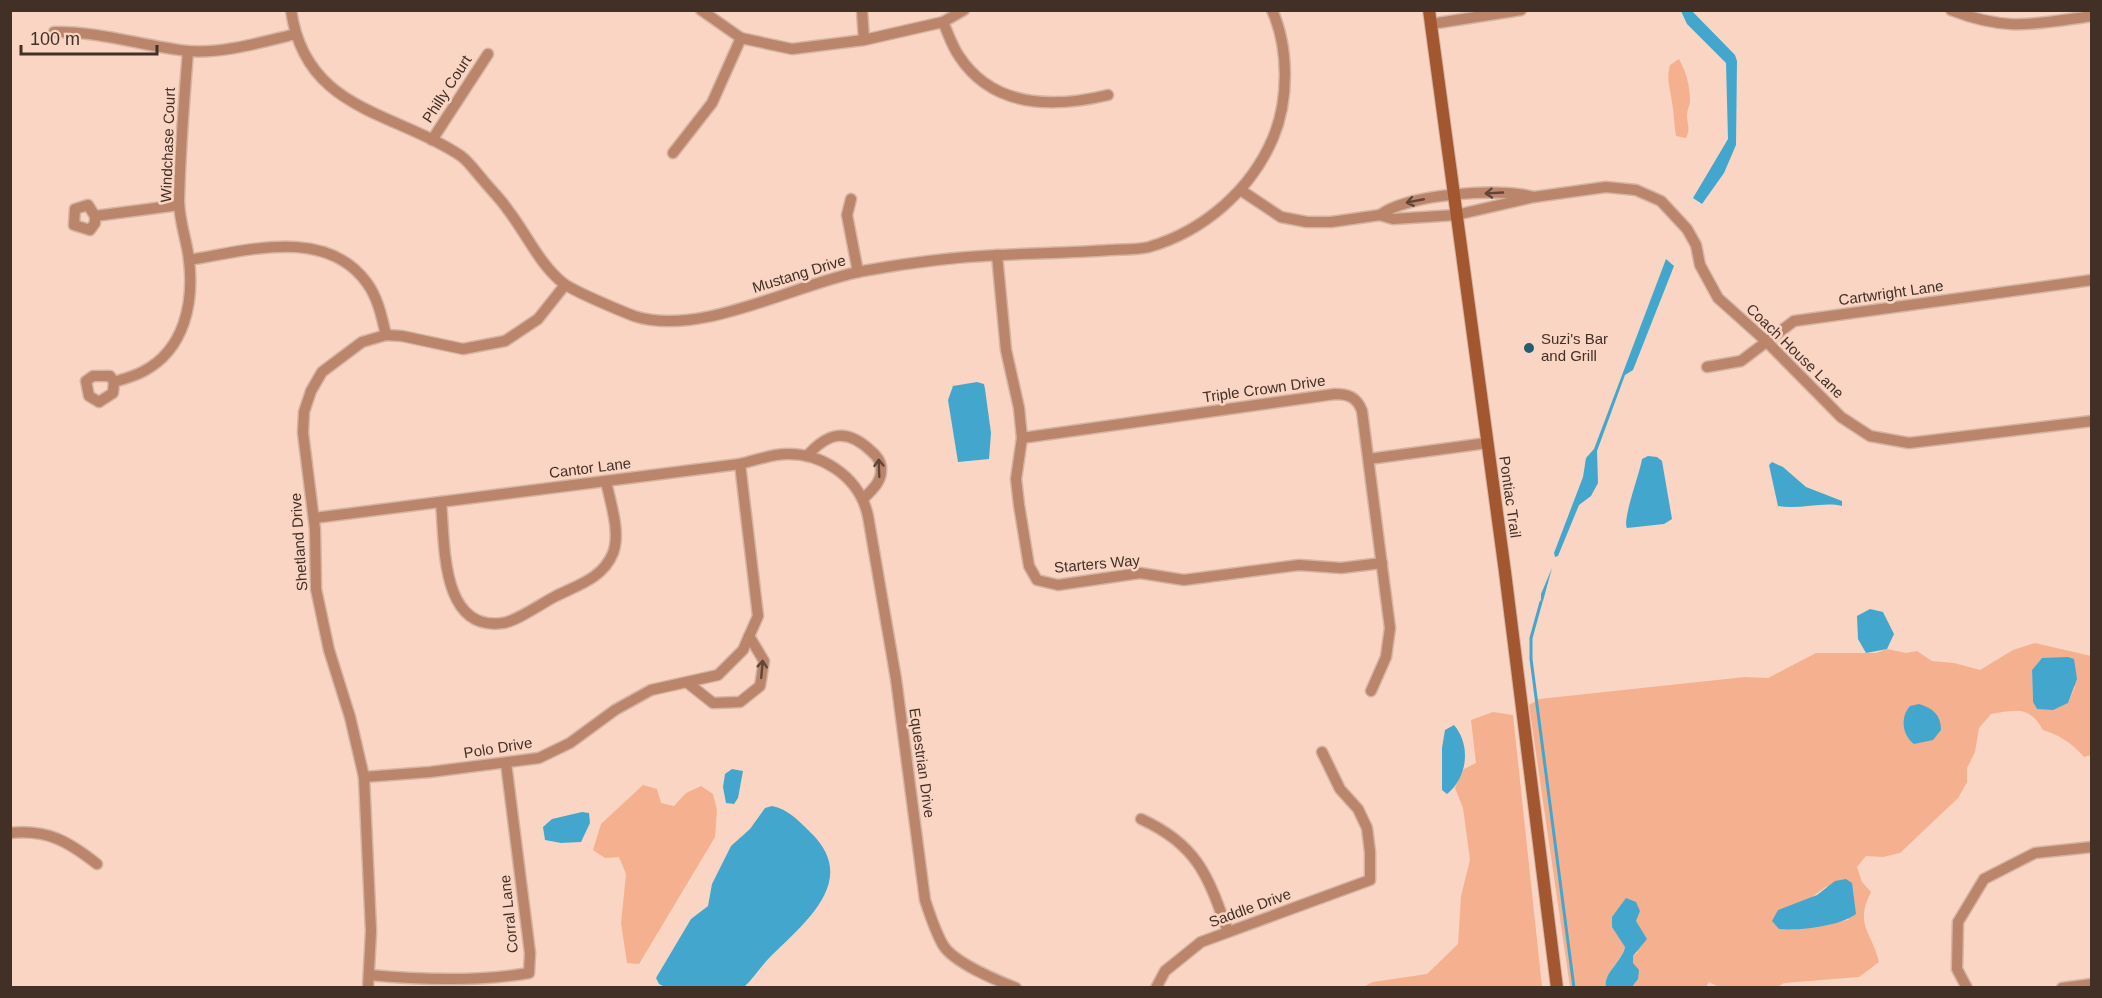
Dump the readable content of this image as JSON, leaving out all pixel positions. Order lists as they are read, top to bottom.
{
  "streets": {
    "main road": ["Pontiac Trail"],
    "street": [
      "Philly Court",
      "Windchase Court",
      "Mustang Drive",
      "Cartwright Lane",
      "Coach House Lane",
      "Triple Crown Drive",
      "Cantor Lane",
      "Shetland Drive",
      "Starters Way",
      "Polo Drive",
      "Equestrian Drive",
      "Saddle Drive",
      "Corral Lane"
    ]
  },
  "crossings": [
    ["Philly Court", "Mustang Drive"],
    ["Mustang Drive", "Shetland Drive"],
    ["Mustang Drive", "Starters Way"],
    ["Cartwright Lane", "Coach House Lane"],
    ["Coach House Lane", "Pontiac Trail"],
    ["Triple Crown Drive", "Starters Way"],
    ["Cantor Lane", "Shetland Drive"],
    ["Cantor Lane", "Polo Drive"],
    ["Shetland Drive", "Polo Drive"],
    ["Shetland Drive", "Corral Lane"],
    ["Polo Drive", "Corral Lane"]
  ],
  "places": ["Suzi's Bar and Grill"],
  "scale_bar": "100 m"
}
